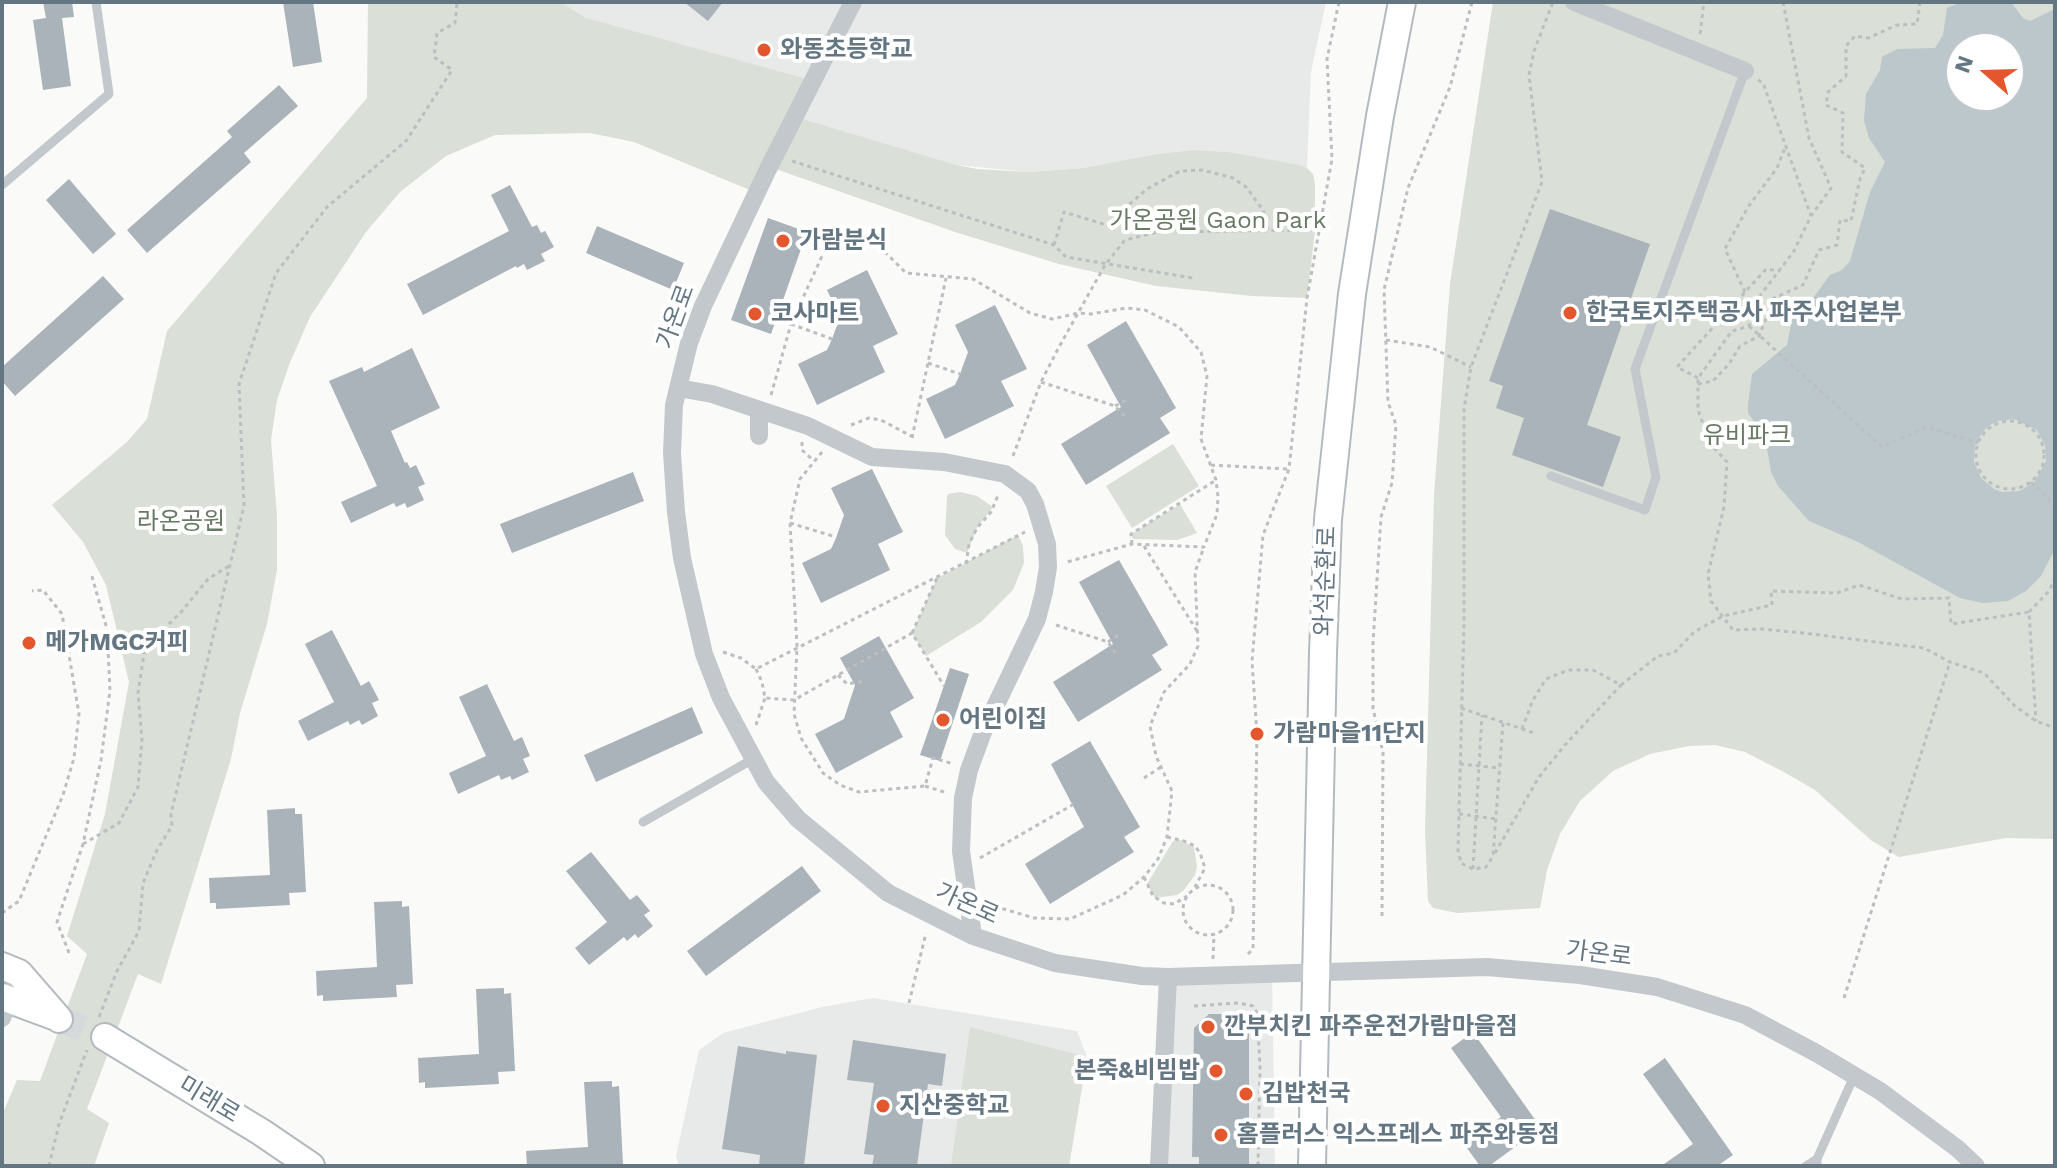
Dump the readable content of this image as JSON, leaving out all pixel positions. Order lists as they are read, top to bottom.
{
  "streets": {
    "street": ["가온로", "와석순환로", "미래로"]
  },
  "crossings": [
    ["가온로", "와석순환로"]
  ],
  "parks": ["가온공원 Gaon Park", "유비파크", "라온공원"],
  "places": [
    "와동초등학교",
    "가람분식",
    "한국토지주택공사 파주사업본부",
    "코사마트",
    "메가MGC커피",
    "어린이집",
    "가람마을11단지",
    "깐부치킨 파주운전가람마을점",
    "본죽&비빔밥",
    "김밥천국",
    "지산중학교",
    "홈플러스 익스프레스 파주와동점"
  ],
  "north": "left"
}
